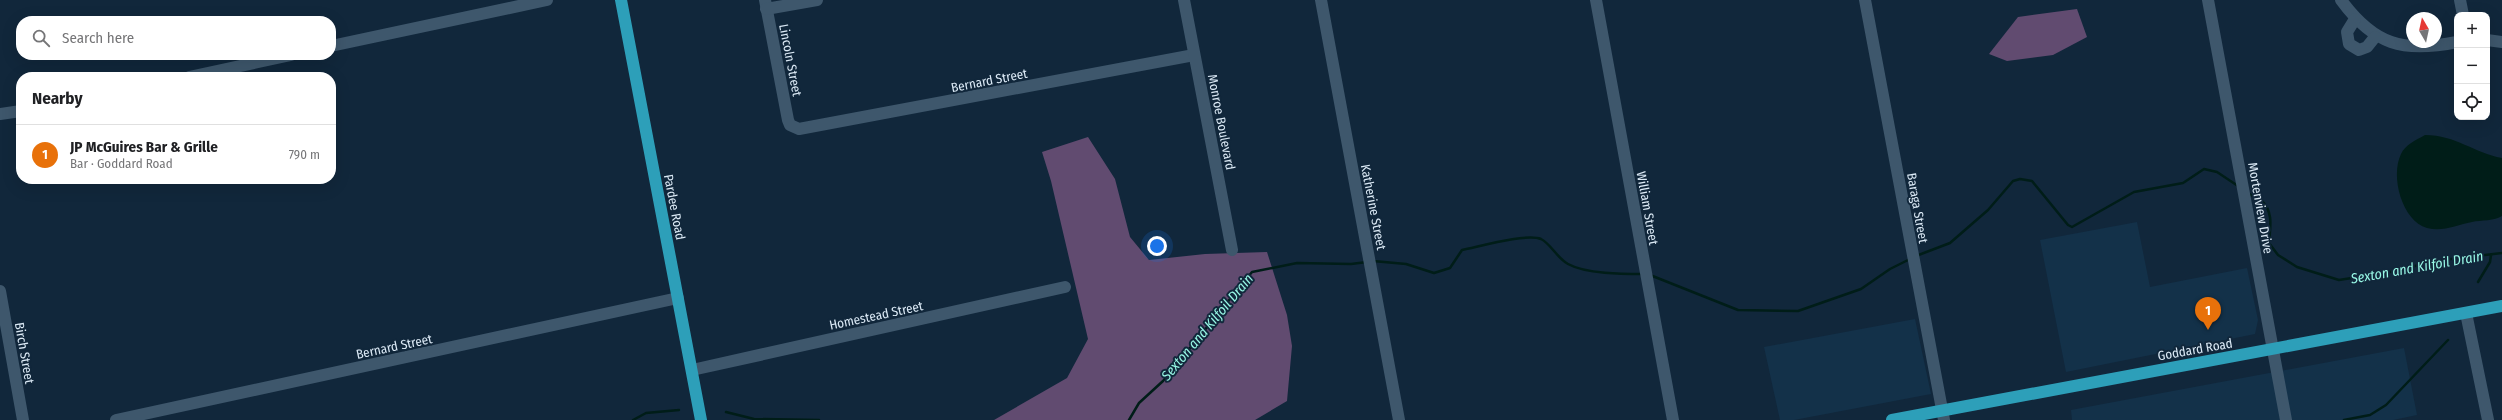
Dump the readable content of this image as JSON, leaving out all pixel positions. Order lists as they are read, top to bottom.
{
  "streets": {
    "main road": ["Pardee Road", "Goddard Road"],
    "street": [
      "Lincoln Street",
      "Bernard Street",
      "Monroe Boulevard",
      "Katherine Street",
      "William Street",
      "Baraga Street",
      "Mortenview Drive",
      "Homestead Street",
      "Birch Street"
    ]
  },
  "crossings": [
    ["Lincoln Street", "Bernard Street"],
    ["Bernard Street", "Monroe Boulevard"],
    ["Bernard Street", "Pardee Road"],
    ["Pardee Road", "Homestead Street"],
    ["Baraga Street", "Goddard Road"],
    ["Mortenview Drive", "Goddard Road"]
  ],
  "water": ["Sexton and Kilfoil Drain"],
  "north": "top",
  "page": {
    "map_buttons": ["+", "−"],
    "search": "Search here",
    "heading": "Nearby",
    "list": [
      {
        "mark": "1",
        "name": "JP McGuires Bar & Grille",
        "note": "Bar · Goddard Road",
        "value": "790 m"
      }
    ],
    "pins": "1"
  }
}
